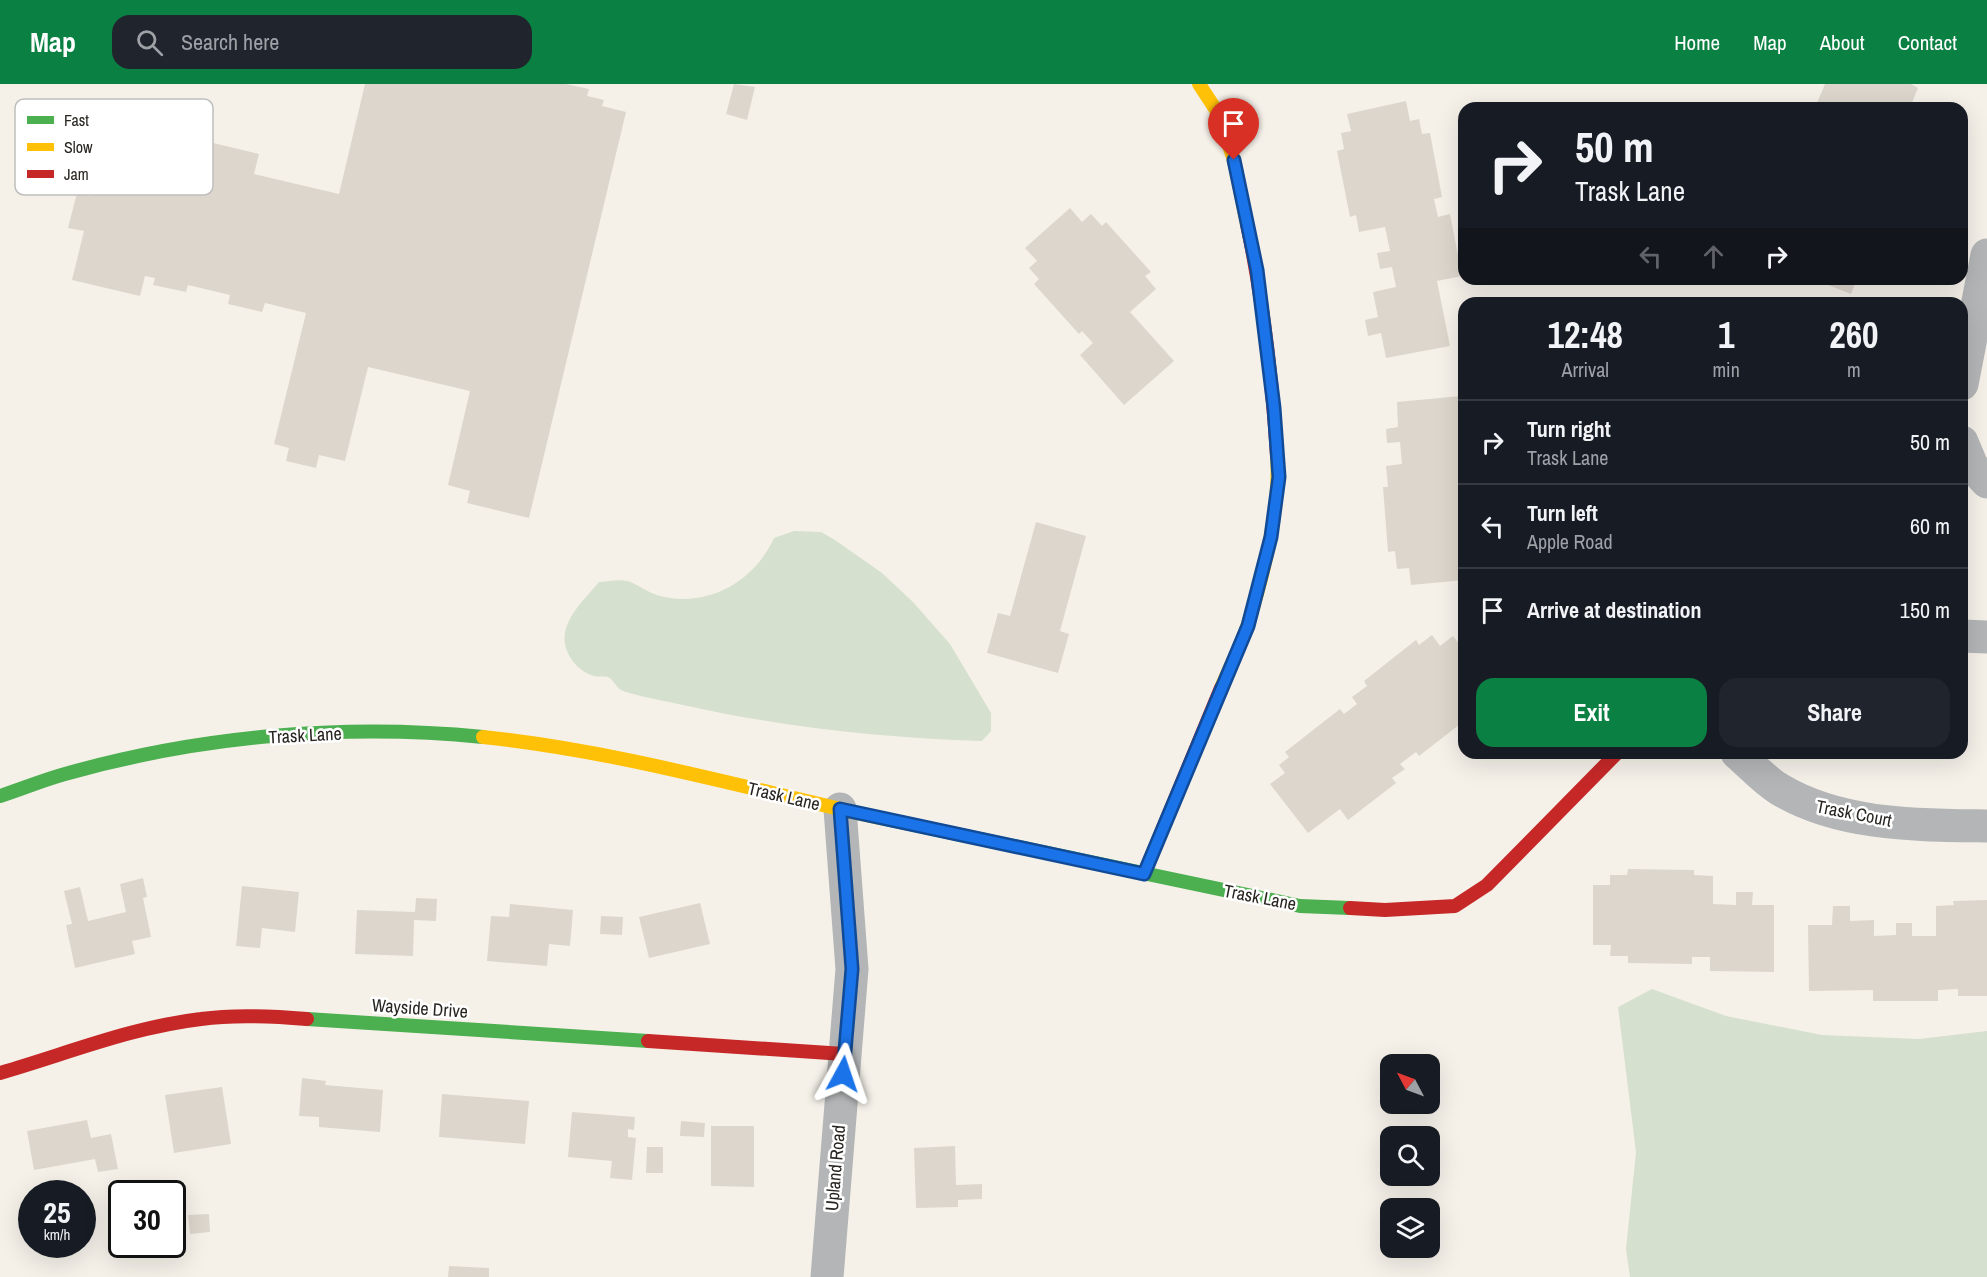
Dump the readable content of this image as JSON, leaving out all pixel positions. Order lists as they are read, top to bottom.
{
  "streets": {
    "street": [
      "Trask Lane",
      "Trask Court",
      "Wayside Drive",
      "Upland Road"
    ]
  },
  "crossings": [
    ["Trask Lane", "Upland Road"],
    ["Wayside Drive", "Upland Road"]
  ],
  "legend": ["Fast", "Slow", "Jam"],
  "north": "top left",
  "page": {
    "header": "Map",
    "search": "Search here",
    "nav": [
      "Home",
      "Map",
      "About",
      "Contact"
    ],
    "turn": ["50 m", "Trask Lane"],
    "eta": [
      "12:48",
      "Arrival",
      "1",
      "min",
      "260",
      "m"
    ],
    "list": [
      {
        "name": "Turn right",
        "note": "Trask Lane",
        "value": "50 m"
      },
      {
        "name": "Turn left",
        "note": "Apple Road",
        "value": "60 m"
      },
      {
        "name": "Arrive at destination",
        "value": "150 m"
      }
    ],
    "buttons": ["Exit", "Share"],
    "speed": "25 km/h",
    "limit": "30"
  }
}
